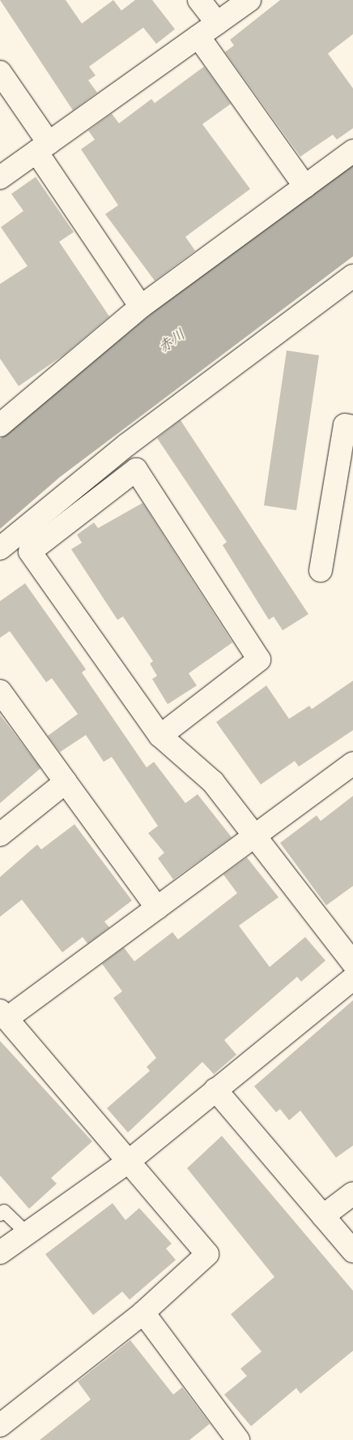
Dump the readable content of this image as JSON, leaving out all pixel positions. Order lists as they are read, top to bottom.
{
  "water": ["赤川"]
}
